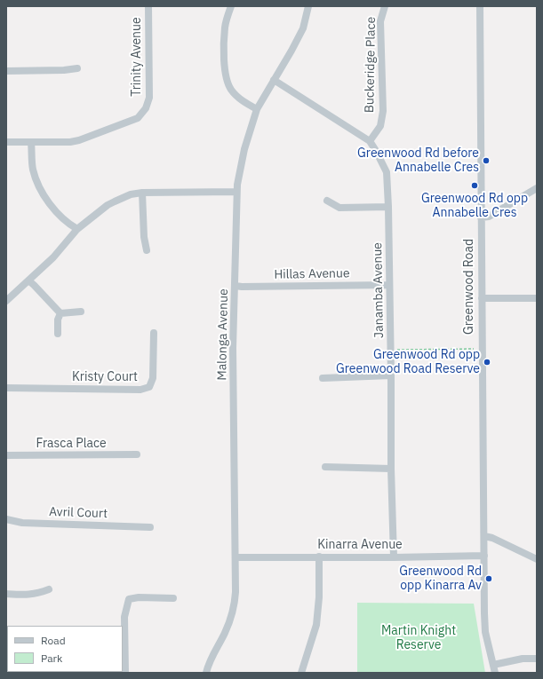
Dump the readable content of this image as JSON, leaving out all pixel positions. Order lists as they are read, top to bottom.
{
  "streets": {
    "street": [
      "Trinity Avenue",
      "Buckeridge Place",
      "Hillas Avenue",
      "Greenwood Road",
      "Janamba Avenue",
      "Malonga Avenue",
      "Kristy Court",
      "Frasca Place",
      "Avril Court",
      "Kinarra Avenue"
    ]
  },
  "crossings": [
    ["Buckeridge Place", "Janamba Avenue"],
    ["Hillas Avenue", "Janamba Avenue"],
    ["Hillas Avenue", "Malonga Avenue"],
    ["Greenwood Road", "Kinarra Avenue"],
    ["Janamba Avenue", "Malonga Avenue"],
    ["Janamba Avenue", "Kinarra Avenue"],
    ["Malonga Avenue", "Kinarra Avenue"]
  ],
  "parks": ["Martin Knight Reserve"],
  "places": [
    "Greenwood Rd before Annabelle Cres",
    "Greenwood Rd opp Annabelle Cres",
    "Greenwood Rd opp Greenwood Road Reserve",
    "Greenwood Rd opp Kinarra Av"
  ],
  "legend": ["Road", "Park"]
}
